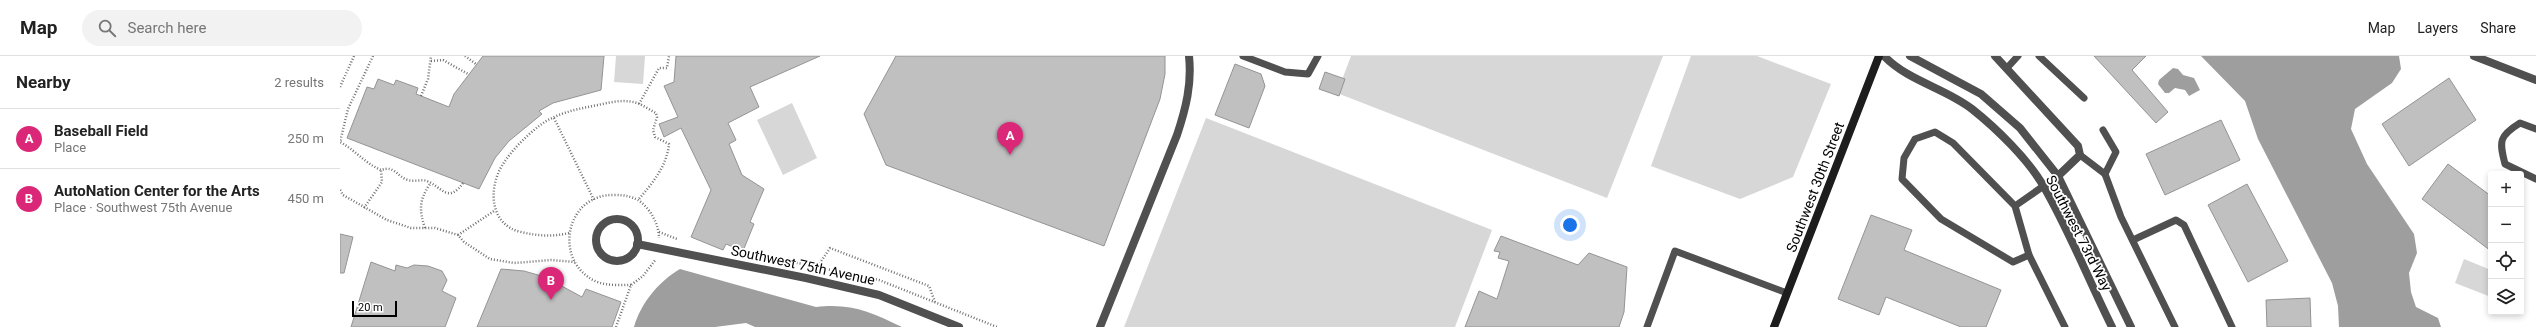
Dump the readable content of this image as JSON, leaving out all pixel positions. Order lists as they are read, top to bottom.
{
  "streets": {
    "street": ["Southwest 30th Street", "Southwest 73rd Way", "Southwest 75th Avenue"]
  },
  "scale_bar": "20 m",
  "page": {
    "header": "Map",
    "search": "Search here",
    "nav": ["Map", "Layers", "Share"],
    "heading": ["Nearby", "2 results"],
    "list": [
      {
        "mark": "A",
        "name": "Baseball Field",
        "note": "Place",
        "value": "250 m"
      },
      {
        "mark": "B",
        "name": "AutoNation Center for the Arts",
        "note": "Place · Southwest 75th Avenue",
        "value": "450 m"
      }
    ],
    "pins": ["A", "B"],
    "map_buttons": ["+", "−"],
    "scale": "20 m"
  }
}
